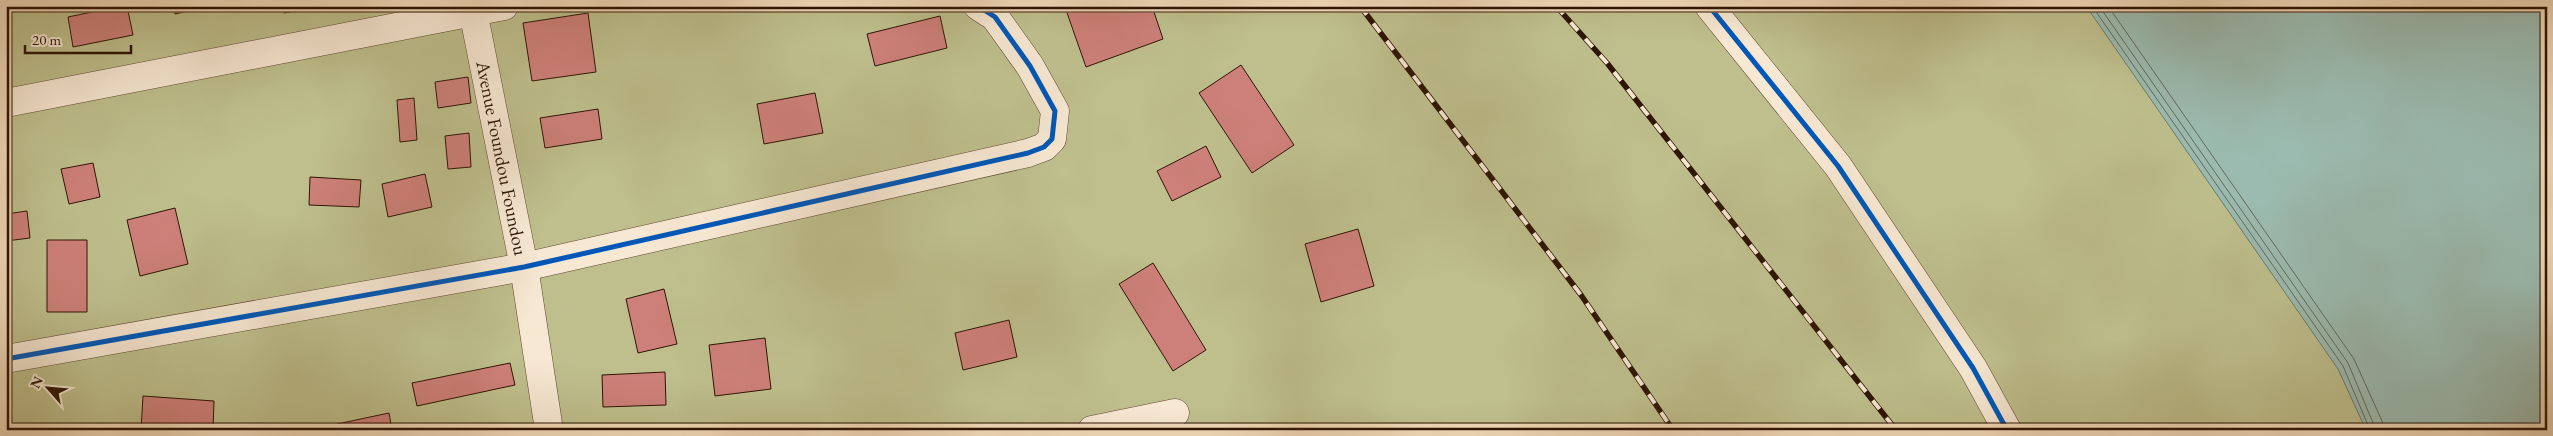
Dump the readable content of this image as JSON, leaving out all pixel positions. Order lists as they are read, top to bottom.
{
  "streets": {
    "street": ["Avenue Foundou Foundou"]
  },
  "scale_bar": "20 m",
  "north": "top left"
}
